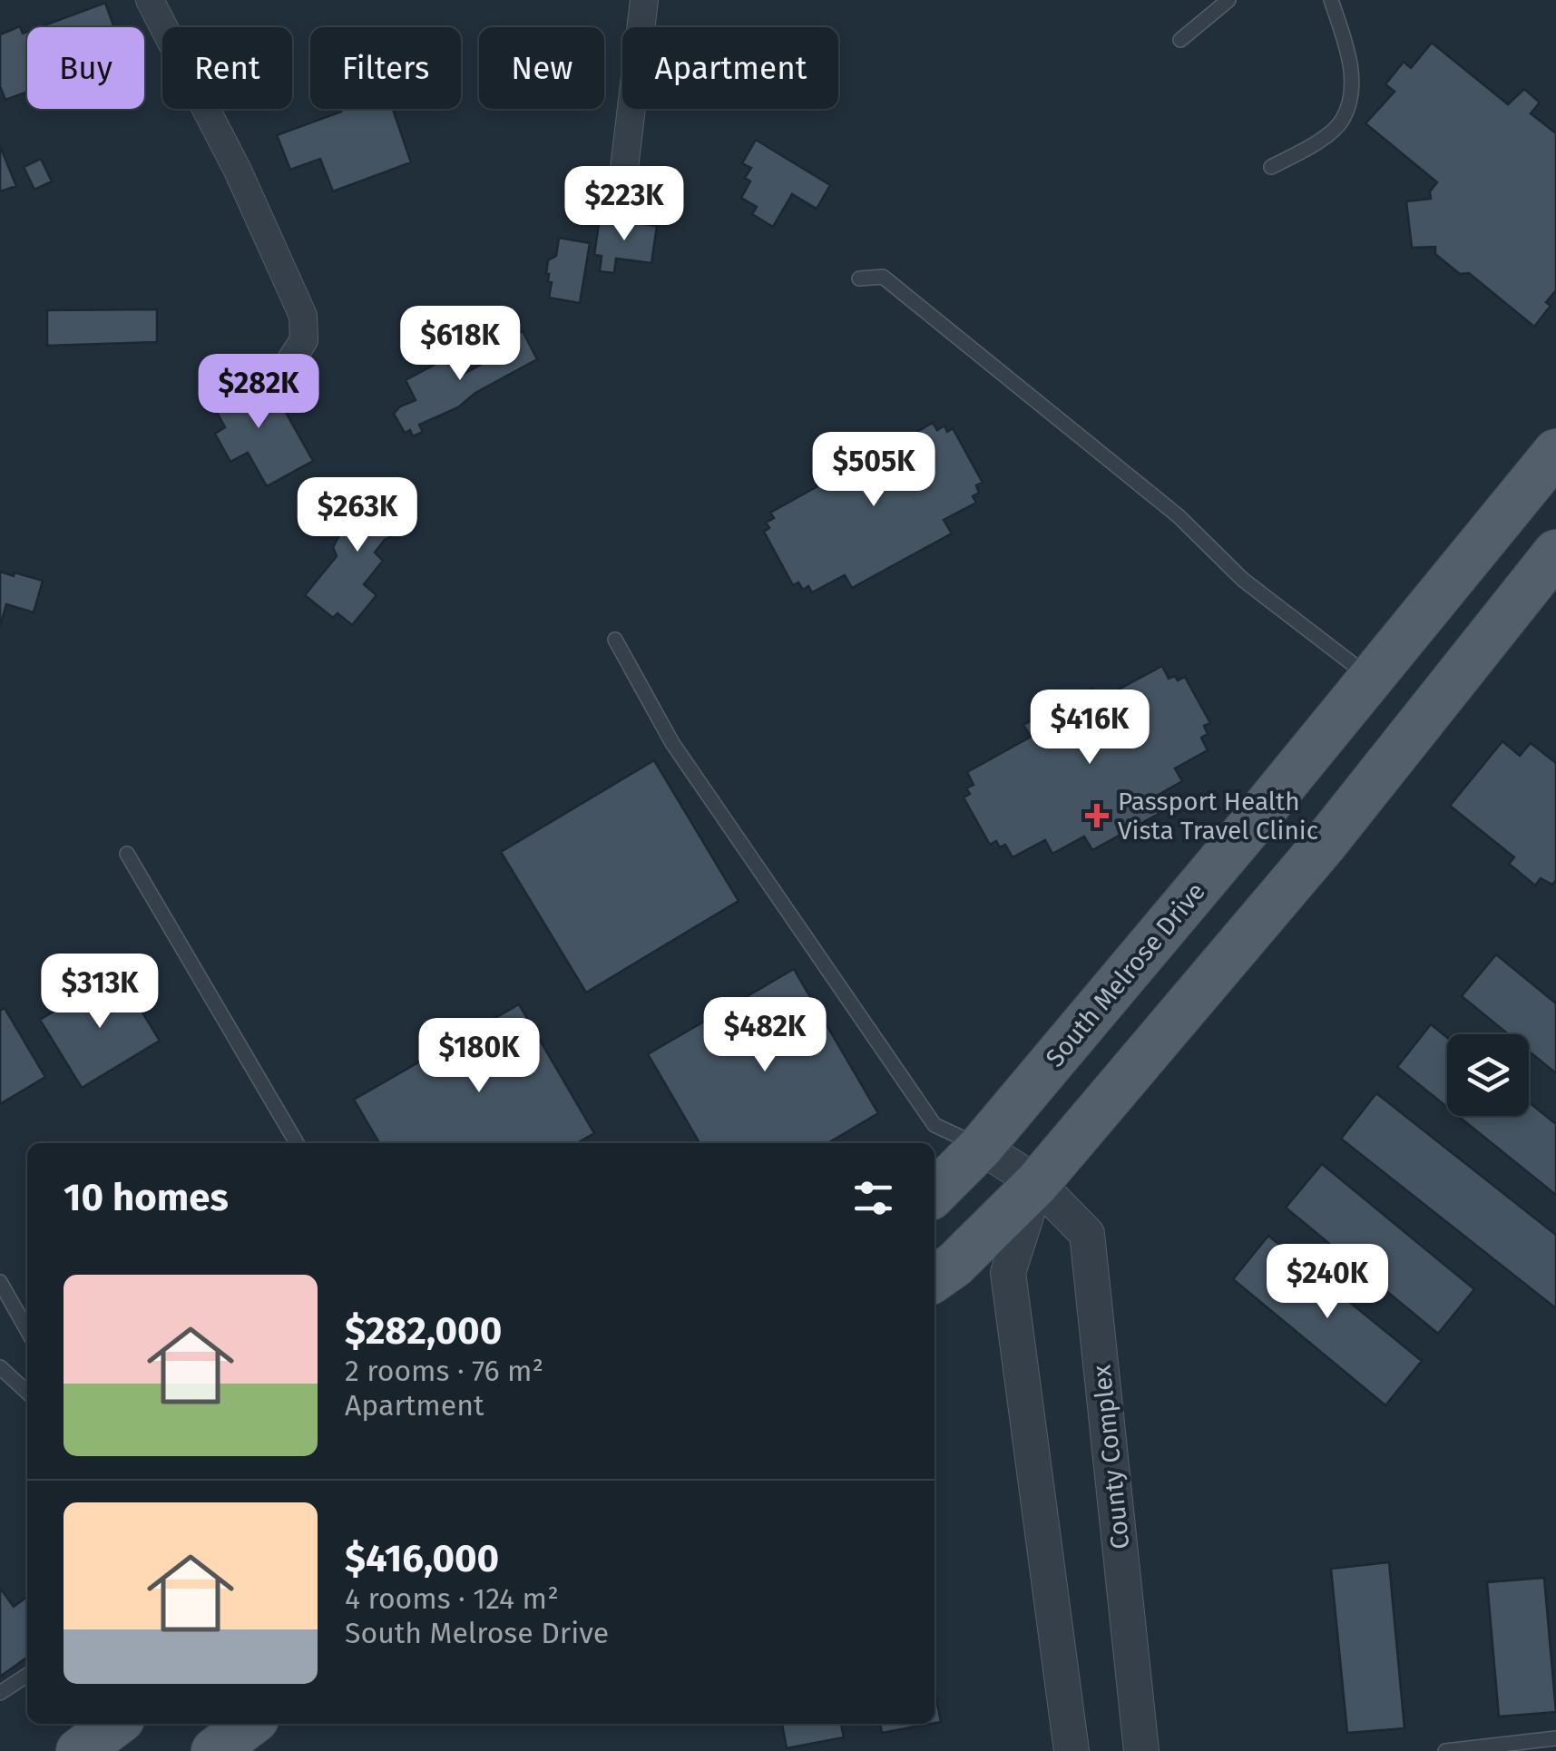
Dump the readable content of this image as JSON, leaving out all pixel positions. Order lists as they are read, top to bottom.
{
  "streets": {
    "main road": ["South Melrose Drive"],
    "street": ["County Complex"]
  },
  "crossings": [
    ["South Melrose Drive", "County Complex"]
  ],
  "places": {
    "health": ["Passport Health Vista Travel Clinic"]
  },
  "page": {
    "chip": [
      "Buy",
      "Rent",
      "Filters",
      "New",
      "Apartment"
    ],
    "price": [
      "$223K",
      "$618K",
      "$282K",
      "$505K",
      "$263K",
      "$416K",
      "$313K",
      "$482K",
      "$180K",
      "$240K"
    ],
    "heading": "10 homes",
    "list": [
      {
        "name": "$282,000",
        "note": "2 rooms · 76 m² · Apartment"
      },
      {
        "name": "$416,000",
        "note": "4 rooms · 124 m² · South Melrose Drive"
      }
    ]
  }
}
